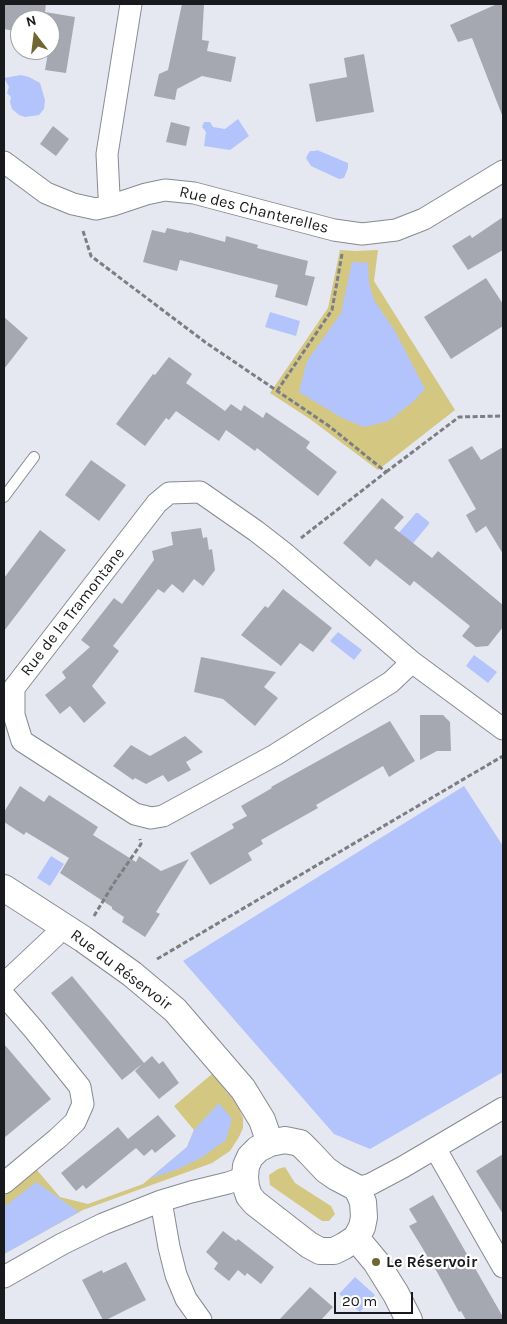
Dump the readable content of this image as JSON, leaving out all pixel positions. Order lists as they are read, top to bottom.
{
  "streets": {
    "street": ["Rue des Chanterelles", "Rue de la Tramontane", "Rue du Réservoir"]
  },
  "places": ["Le Réservoir"],
  "scale_bar": "20 m",
  "north": "top"
}
